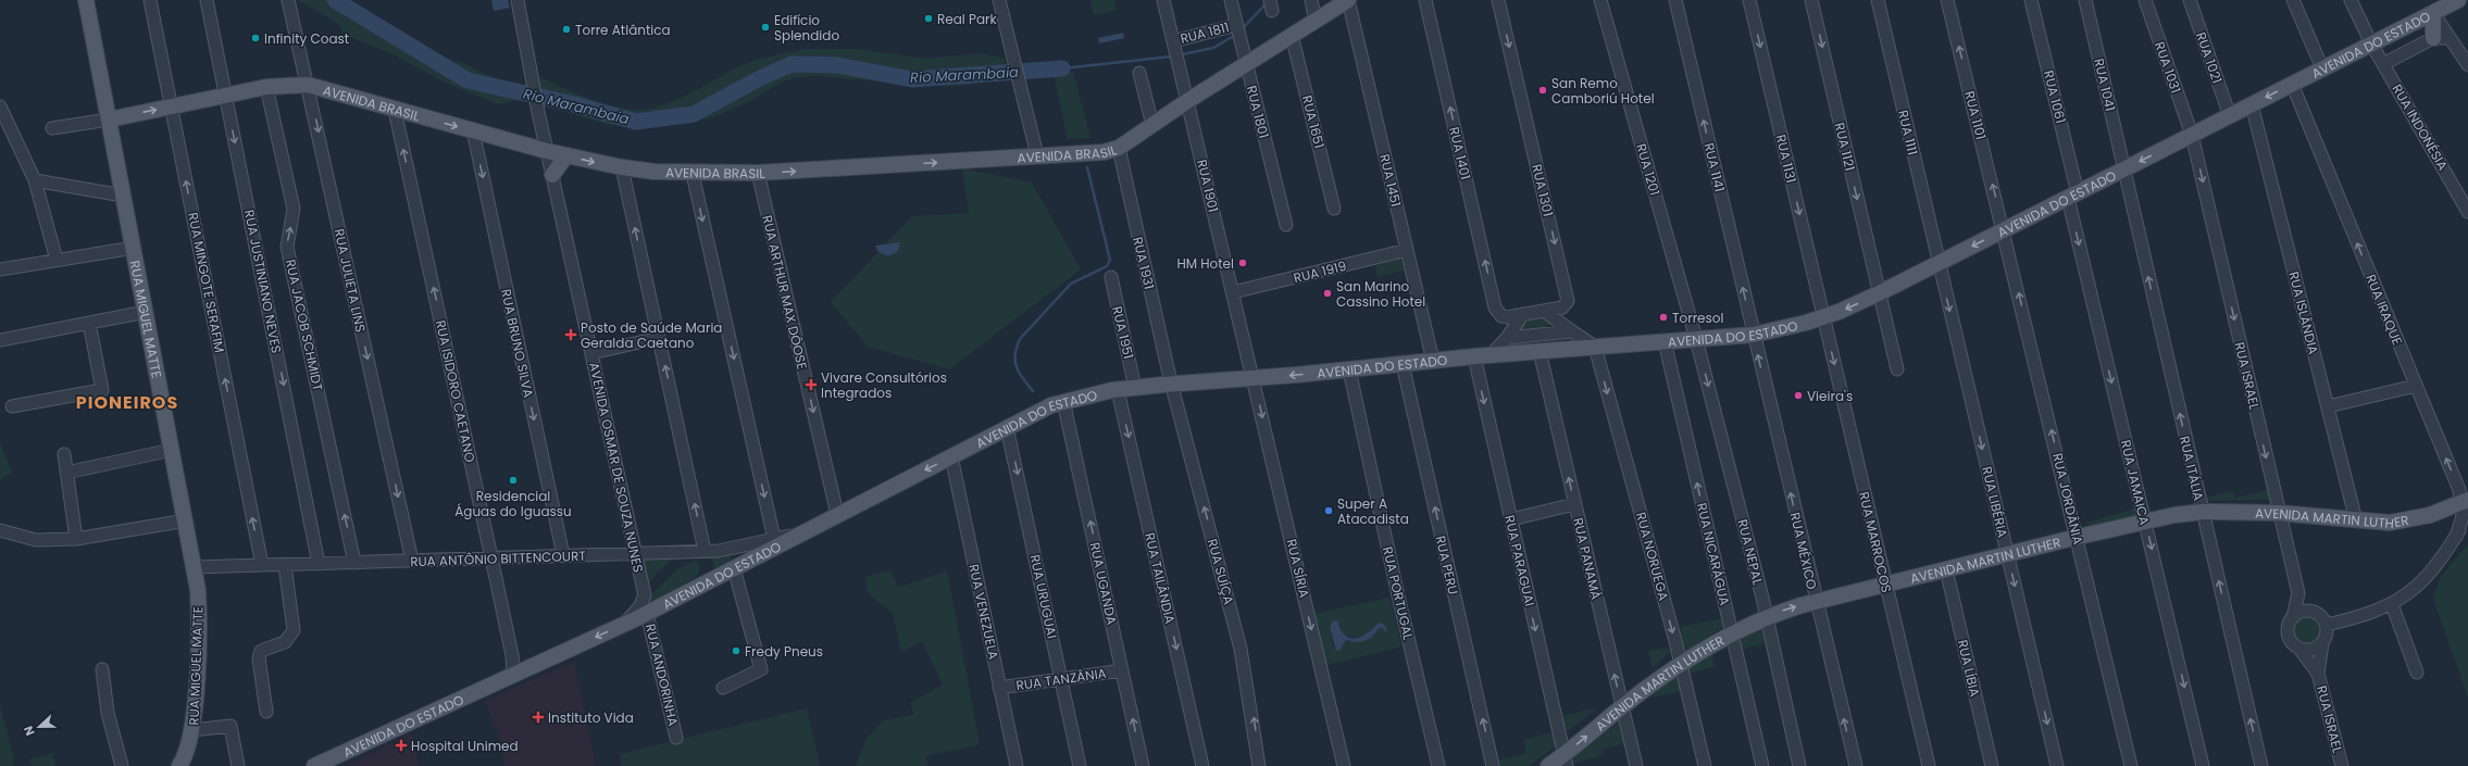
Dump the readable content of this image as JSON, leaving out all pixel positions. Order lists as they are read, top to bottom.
{
  "streets": {
    "main road": [
      "AVENIDA DO ESTADO",
      "AVENIDA BRASIL",
      "RUA MIGUEL MATTE",
      "AVENIDA MARTIN LUTHER"
    ],
    "street": [
      "RUA 1811",
      "RUA 1021",
      "RUA 1031",
      "RUA 1041",
      "RUA 1061",
      "RUA 1801",
      "RUA 1101",
      "RUA 1651",
      "RUA INDONÉSIA",
      "RUA 1111",
      "RUA 1121",
      "RUA 1401",
      "RUA 1131",
      "RUA 1141",
      "RUA 1201",
      "RUA 1451",
      "RUA 1901",
      "RUA 1301",
      "RUA 1931",
      "RUA 1919",
      "RUA JULIETA LINS",
      "RUA JUSTINIANO NEVES",
      "RUA MINGOTE SERAFIM",
      "RUA ARTHUR MAX DÔOSE",
      "RUA IRAQUE",
      "RUA ISLÂNDIA",
      "RUA JACOB SCHMIDT",
      "RUA 1951",
      "RUA BRUNO SILVA",
      "RUA ISRAEL",
      "RUA ISIDORO CAETANO",
      "AVENIDA OSMAR DE SOUZA NUNES",
      "RUA ITÁLIA",
      "RUA JAMAICA",
      "RUA JORDÂNIA",
      "RUA LIBÉRIA",
      "RUA MARROCOS",
      "RUA MÉXICO",
      "RUA NEPAL",
      "RUA NICARÁGUA",
      "RUA NORUEGA",
      "RUA ANTÔNIO BITTENCOURT",
      "RUA PANAMÁ",
      "RUA PARAGUAI",
      "RUA PERU",
      "RUA SÍRIA",
      "RUA SUÍÇA",
      "RUA TAILÂNDIA",
      "RUA UGANDA",
      "RUA PORTUGAL",
      "RUA URUGUAI",
      "RUA VENEZUELA",
      "RUA LÍBIA",
      "RUA ANDORINHA",
      "RUA TANZÂNIA"
    ]
  },
  "crossings": [
    ["RUA 1811", "RUA 1801"],
    ["RUA 1811", "RUA 1901"],
    ["AVENIDA DO ESTADO", "RUA 1021"],
    ["AVENIDA DO ESTADO", "RUA 1031"],
    ["AVENIDA DO ESTADO", "RUA 1041"],
    ["AVENIDA DO ESTADO", "RUA 1061"],
    ["AVENIDA DO ESTADO", "RUA 1101"],
    ["AVENIDA DO ESTADO", "RUA INDONÉSIA"],
    ["AVENIDA DO ESTADO", "RUA 1111"],
    ["AVENIDA DO ESTADO", "RUA 1121"],
    ["AVENIDA DO ESTADO", "RUA 1131"],
    ["AVENIDA DO ESTADO", "RUA 1141"],
    ["AVENIDA DO ESTADO", "RUA 1201"],
    ["AVENIDA DO ESTADO", "RUA 1451"],
    ["AVENIDA DO ESTADO", "RUA 1901"],
    ["AVENIDA DO ESTADO", "RUA 1931"],
    ["AVENIDA DO ESTADO", "RUA ARTHUR MAX DÔOSE"],
    ["AVENIDA DO ESTADO", "RUA IRAQUE"],
    ["AVENIDA DO ESTADO", "RUA ISLÂNDIA"],
    ["AVENIDA DO ESTADO", "RUA 1951"],
    ["AVENIDA DO ESTADO", "RUA ISRAEL"],
    ["AVENIDA DO ESTADO", "RUA ISIDORO CAETANO"],
    ["AVENIDA DO ESTADO", "AVENIDA OSMAR DE SOUZA NUNES"],
    ["AVENIDA DO ESTADO", "RUA ITÁLIA"],
    ["AVENIDA DO ESTADO", "RUA JAMAICA"],
    ["AVENIDA DO ESTADO", "RUA JORDÂNIA"],
    ["AVENIDA DO ESTADO", "RUA LIBÉRIA"],
    ["AVENIDA DO ESTADO", "RUA MARROCOS"],
    ["AVENIDA DO ESTADO", "RUA MÉXICO"],
    ["AVENIDA DO ESTADO", "RUA NEPAL"],
    ["AVENIDA DO ESTADO", "RUA NICARÁGUA"],
    ["AVENIDA DO ESTADO", "RUA NORUEGA"],
    ["AVENIDA DO ESTADO", "RUA ANTÔNIO BITTENCOURT"],
    ["AVENIDA DO ESTADO", "RUA PANAMÁ"],
    ["AVENIDA DO ESTADO", "RUA PARAGUAI"],
    ["AVENIDA DO ESTADO", "RUA PERU"],
    ["AVENIDA DO ESTADO", "RUA SÍRIA"],
    ["AVENIDA DO ESTADO", "RUA SUÍÇA"],
    ["AVENIDA DO ESTADO", "RUA TAILÂNDIA"],
    ["AVENIDA DO ESTADO", "RUA UGANDA"],
    ["AVENIDA DO ESTADO", "RUA PORTUGAL"],
    ["AVENIDA DO ESTADO", "RUA URUGUAI"],
    ["AVENIDA DO ESTADO", "RUA VENEZUELA"],
    ["AVENIDA DO ESTADO", "RUA ANDORINHA"],
    ["RUA 1031", "RUA ISRAEL"],
    ["RUA 1041", "RUA ITÁLIA"],
    ["RUA 1061", "RUA JAMAICA"],
    ["AVENIDA BRASIL", "RUA 1801"],
    ["AVENIDA BRASIL", "RUA 1651"],
    ["AVENIDA BRASIL", "RUA 1451"],
    ["AVENIDA BRASIL", "RUA 1901"],
    ["AVENIDA BRASIL", "RUA 1931"],
    ["AVENIDA BRASIL", "RUA JULIETA LINS"],
    ["AVENIDA BRASIL", "RUA JUSTINIANO NEVES"],
    ["AVENIDA BRASIL", "RUA MINGOTE SERAFIM"],
    ["AVENIDA BRASIL", "RUA ARTHUR MAX DÔOSE"],
    ["AVENIDA BRASIL", "RUA MIGUEL MATTE"],
    ["AVENIDA BRASIL", "RUA JACOB SCHMIDT"],
    ["AVENIDA BRASIL", "RUA BRUNO SILVA"],
    ["AVENIDA BRASIL", "RUA ISIDORO CAETANO"],
    ["AVENIDA BRASIL", "AVENIDA OSMAR DE SOUZA NUNES"],
    ["RUA 1101", "RUA JORDÂNIA"],
    ["RUA 1111", "RUA LIBÉRIA"],
    ["RUA 1401", "RUA 1301"],
    ["RUA 1131", "RUA MARROCOS"],
    ["RUA 1141", "RUA MÉXICO"],
    ["RUA 1201", "RUA NEPAL"],
    ["RUA 1451", "RUA 1919"],
    ["RUA 1901", "RUA 1919"],
    ["RUA 1901", "RUA SÍRIA"],
    ["RUA 1931", "RUA SUÍÇA"],
    ["RUA JULIETA LINS", "RUA ANTÔNIO BITTENCOURT"],
    ["RUA JUSTINIANO NEVES", "RUA ANTÔNIO BITTENCOURT"],
    ["RUA MINGOTE SERAFIM", "RUA ANTÔNIO BITTENCOURT"],
    ["RUA IRAQUE", "RUA ISRAEL"],
    ["RUA IRAQUE", "AVENIDA MARTIN LUTHER"],
    ["RUA ISLÂNDIA", "AVENIDA MARTIN LUTHER"],
    ["RUA MIGUEL MATTE", "RUA ANTÔNIO BITTENCOURT"],
    ["RUA JACOB SCHMIDT", "RUA ANTÔNIO BITTENCOURT"],
    ["RUA BRUNO SILVA", "RUA ANTÔNIO BITTENCOURT"],
    ["RUA ISRAEL", "AVENIDA MARTIN LUTHER"],
    ["RUA ISIDORO CAETANO", "RUA ANTÔNIO BITTENCOURT"],
    ["AVENIDA OSMAR DE SOUZA NUNES", "RUA ANTÔNIO BITTENCOURT"],
    ["RUA ITÁLIA", "AVENIDA MARTIN LUTHER"],
    ["RUA JAMAICA", "AVENIDA MARTIN LUTHER"],
    ["RUA JORDÂNIA", "AVENIDA MARTIN LUTHER"],
    ["RUA LIBÉRIA", "AVENIDA MARTIN LUTHER"],
    ["AVENIDA MARTIN LUTHER", "RUA MARROCOS"],
    ["AVENIDA MARTIN LUTHER", "RUA MÉXICO"],
    ["AVENIDA MARTIN LUTHER", "RUA NEPAL"],
    ["AVENIDA MARTIN LUTHER", "RUA NICARÁGUA"],
    ["AVENIDA MARTIN LUTHER", "RUA NORUEGA"],
    ["AVENIDA MARTIN LUTHER", "RUA PANAMÁ"],
    ["AVENIDA MARTIN LUTHER", "RUA PARAGUAI"],
    ["AVENIDA MARTIN LUTHER", "RUA LÍBIA"],
    ["RUA UGANDA", "RUA TANZÂNIA"],
    ["RUA URUGUAI", "RUA TANZÂNIA"],
    ["RUA VENEZUELA", "RUA TANZÂNIA"]
  ],
  "one_way": [
    "AVENIDA BRASIL",
    "RUA 1101",
    "RUA 1121",
    "RUA 1401",
    "RUA 1131",
    "RUA 1141",
    "RUA 1301",
    "RUA JULIETA LINS",
    "RUA JUSTINIANO NEVES",
    "RUA MINGOTE SERAFIM",
    "RUA IRAQUE",
    "RUA JACOB SCHMIDT",
    "RUA BRUNO SILVA",
    "RUA ISRAEL",
    "RUA ISIDORO CAETANO",
    "RUA ITÁLIA",
    "RUA JAMAICA",
    "RUA JORDÂNIA",
    "RUA LIBÉRIA",
    "RUA MARROCOS",
    "RUA MÉXICO",
    "RUA NEPAL",
    "RUA NICARÁGUA",
    "RUA NORUEGA",
    "RUA PANAMÁ",
    "RUA PARAGUAI",
    "RUA PERU",
    "RUA SÍRIA",
    "RUA SUÍÇA",
    "RUA TAILÂNDIA",
    "RUA UGANDA",
    "RUA URUGUAI"
  ],
  "districts": ["PIONEIROS"],
  "water": ["Rio Marambaia"],
  "places": {
    "other": [
      "Real Park",
      "Edifício Splendido",
      "Torre Atlântica",
      "Infinity Coast",
      "San Remo Camboriú Hotel",
      "HM Hotel",
      "San Marino Cassino Hotel",
      "Torresol",
      "Vieira's",
      "Residencial Águas do Iguassu",
      "Super A Atacadista",
      "Fredy Pneus"
    ],
    "health": [
      "Posto de Saúde Maria Geralda Caetano",
      "Vivare Consultórios Integrados",
      "Instituto Vida",
      "Hospital Unimed"
    ]
  },
  "north": "left"
}
